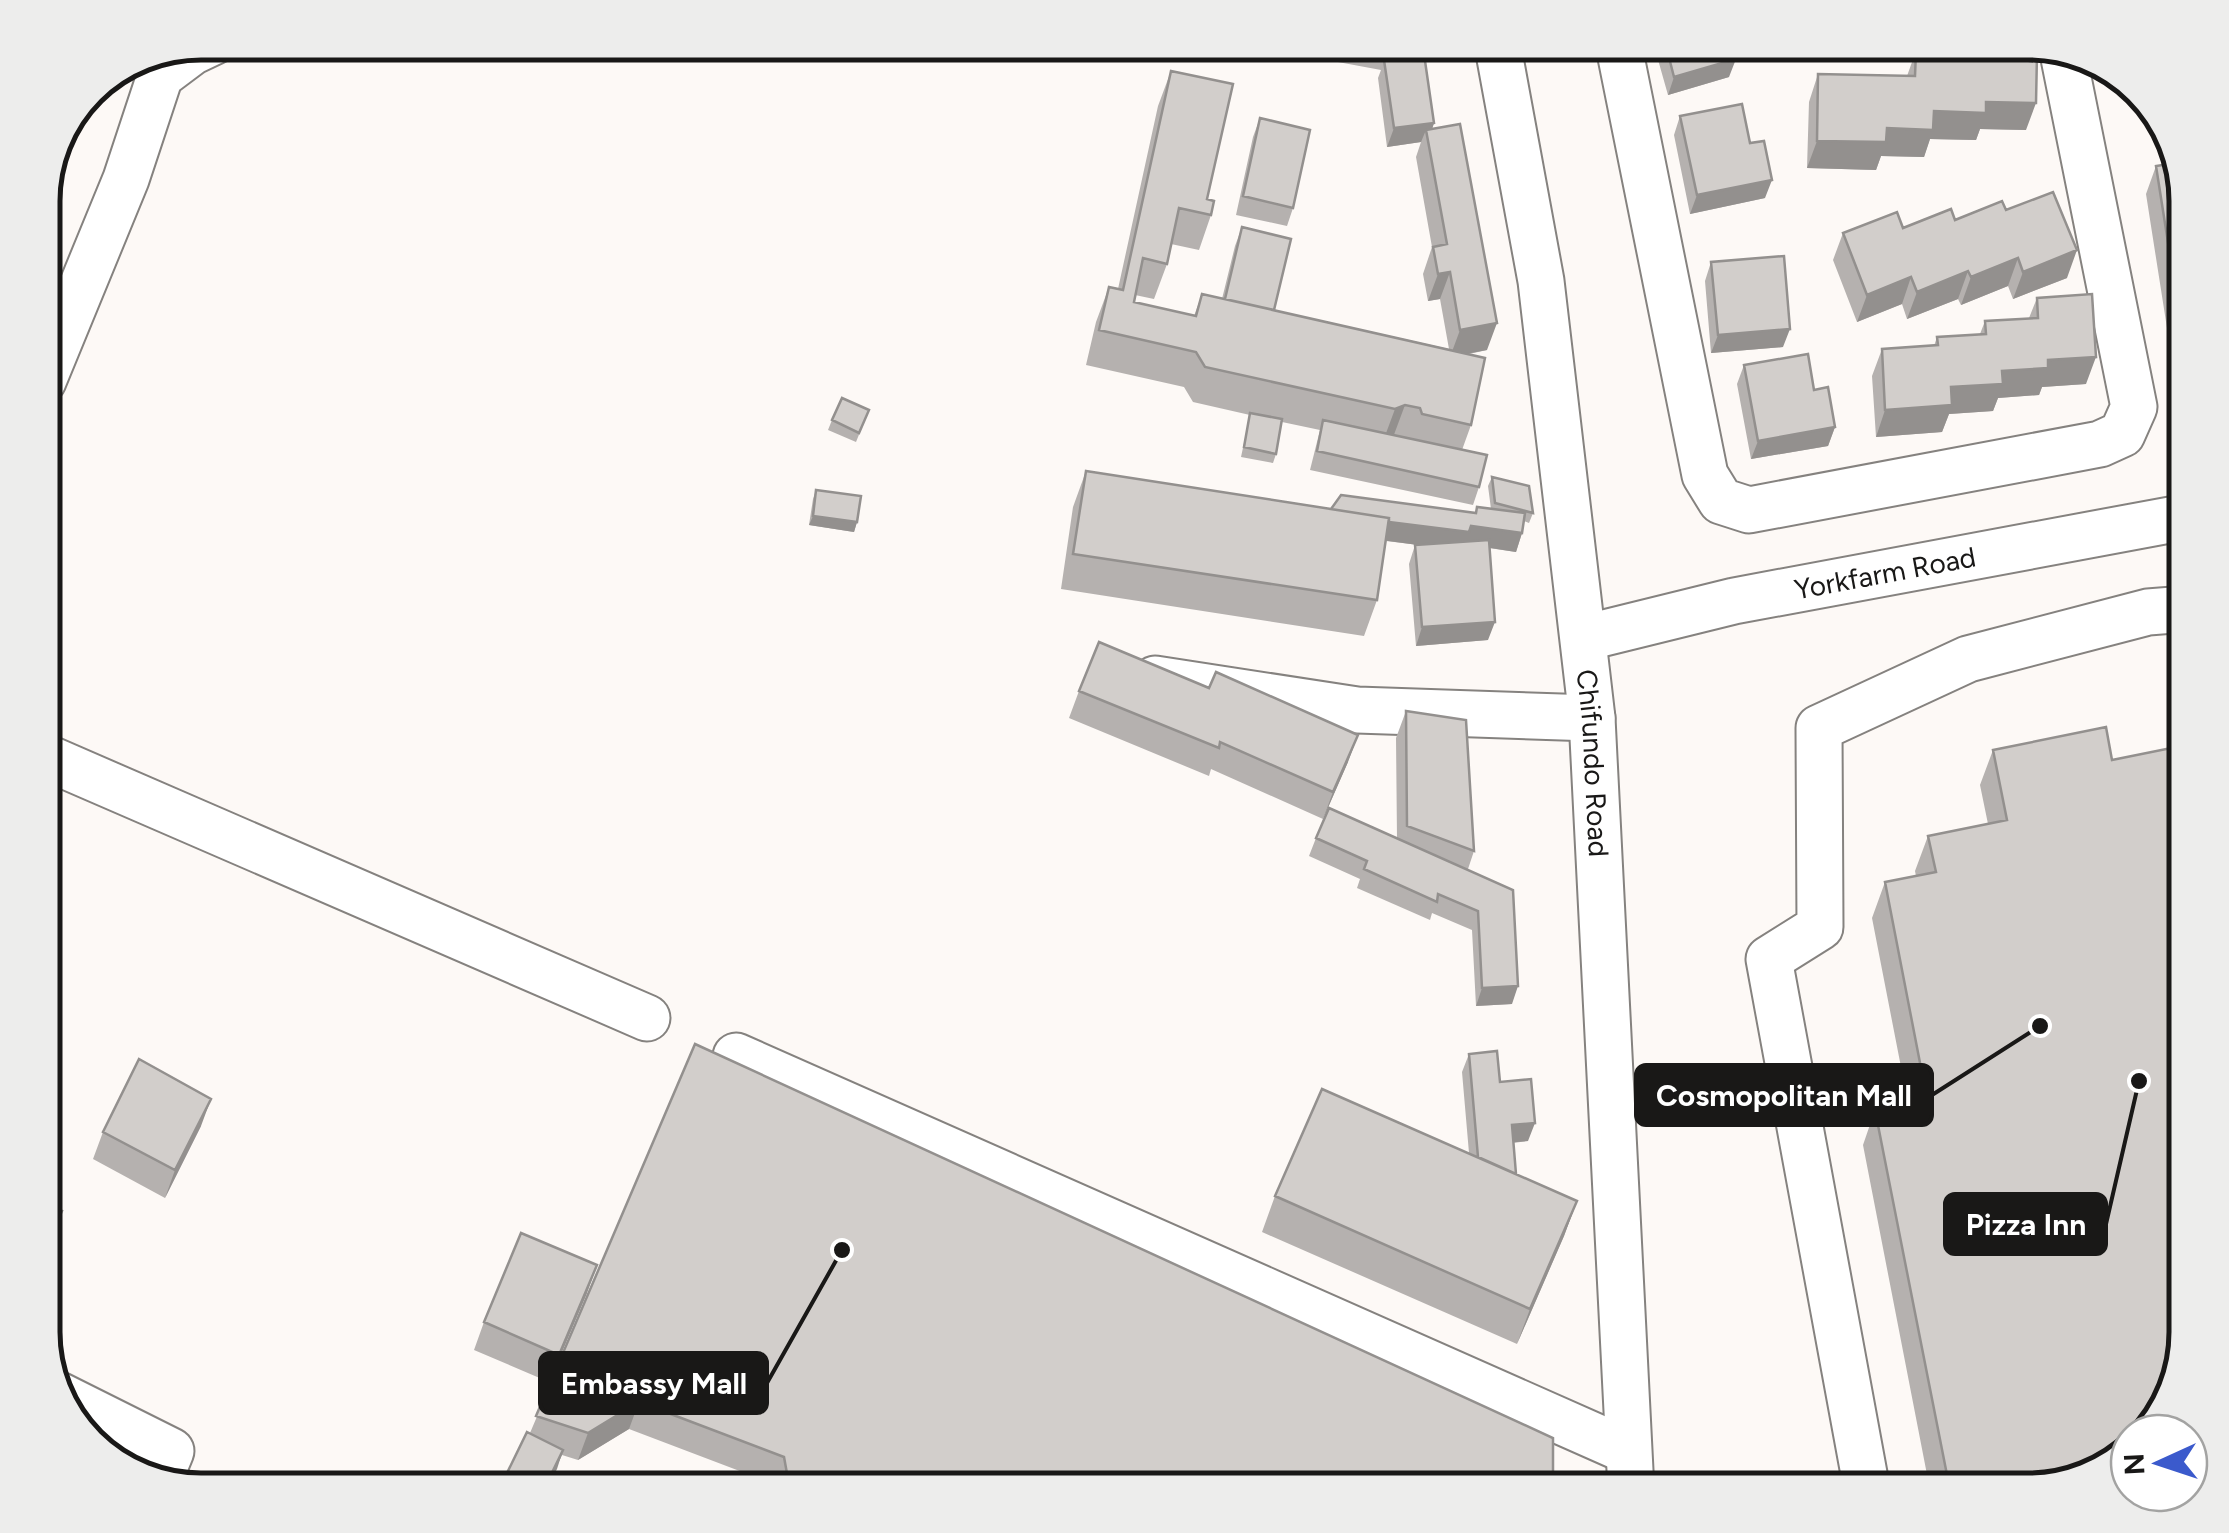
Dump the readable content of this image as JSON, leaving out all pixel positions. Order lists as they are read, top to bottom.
{
  "streets": {
    "street": ["Yorkfarm Road", "Chifundo Road"]
  },
  "crossings": [
    ["Yorkfarm Road", "Chifundo Road"]
  ],
  "places": ["Cosmopolitan Mall", "Pizza Inn", "Embassy Mall"],
  "north": "left"
}
